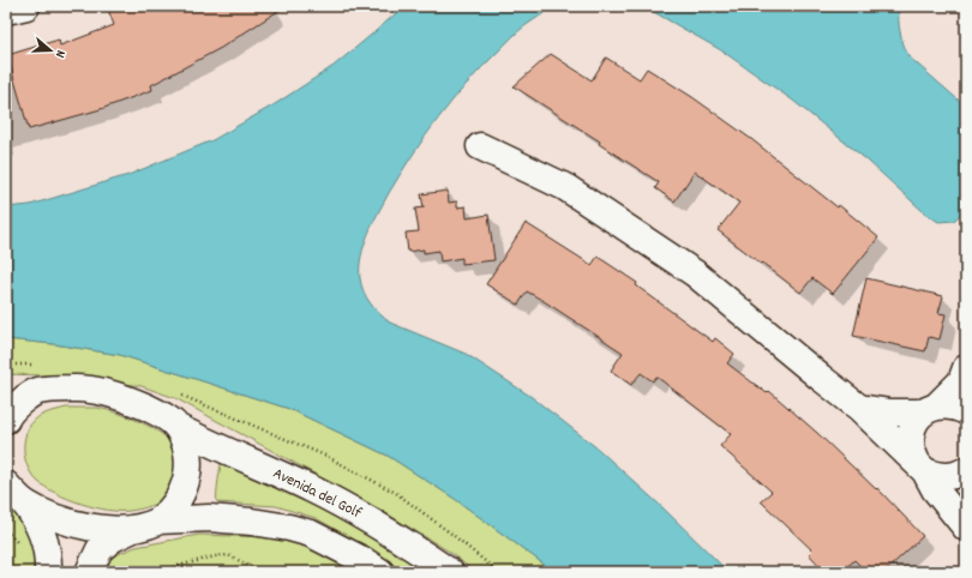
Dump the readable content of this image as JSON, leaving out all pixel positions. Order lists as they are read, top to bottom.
{
  "streets": {
    "street": ["Avenida del Golf"]
  },
  "north": "right"
}
